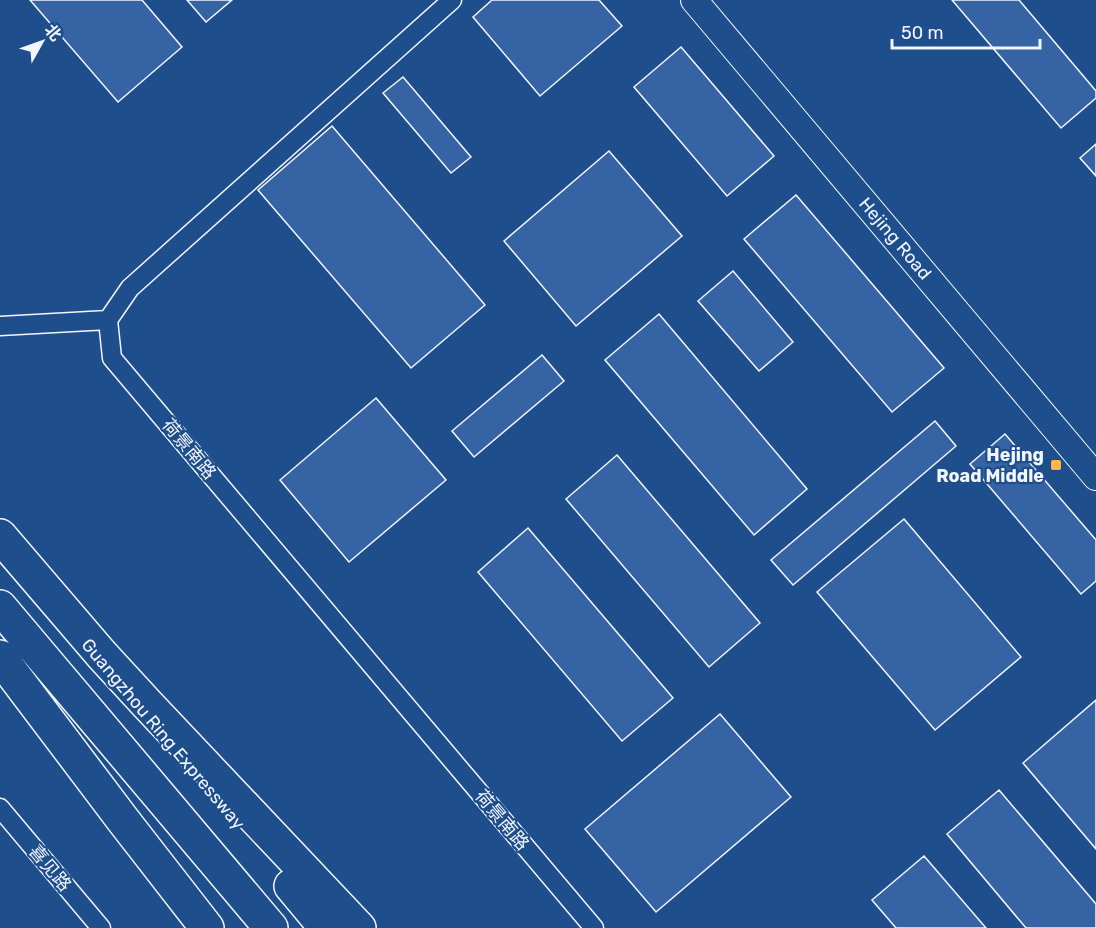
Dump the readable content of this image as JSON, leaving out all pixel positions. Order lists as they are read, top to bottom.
{
  "streets": {
    "highway": ["Guangzhou Ring Expressway"],
    "street": ["Hejing Road", "荷景南路", "喜见路"]
  },
  "places": {
    "transit": ["Hejing Road Middle"]
  },
  "scale_bar": "50 m",
  "north": "top right"
}
